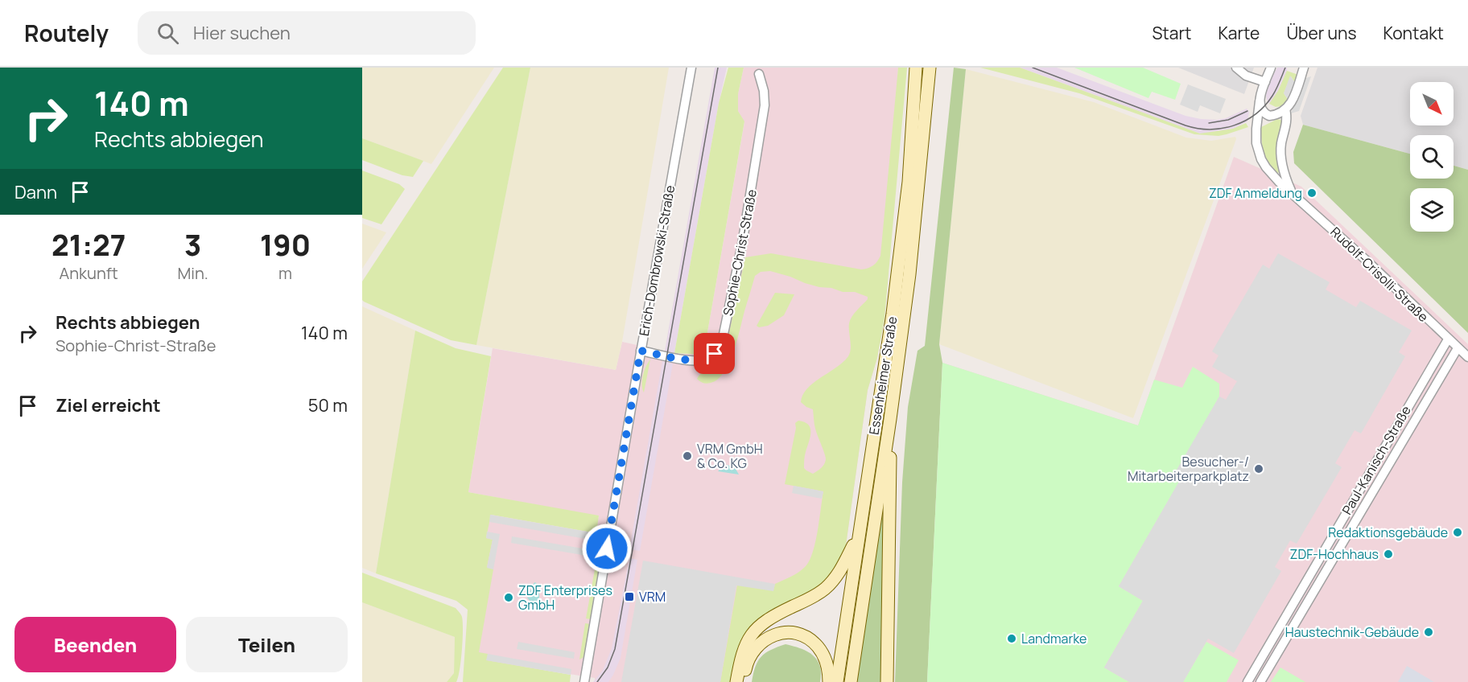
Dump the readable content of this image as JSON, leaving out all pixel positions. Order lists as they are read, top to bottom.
{
  "streets": {
    "main road": ["Essenheimer Straße"],
    "street": [
      "Sophie-Christ-Straße",
      "Erich-Dombrowski-Straße",
      "Rudolf-Crisolli-Straße",
      "Paul-Kanisch-Straße"
    ]
  },
  "crossings": [
    ["Sophie-Christ-Straße", "Erich-Dombrowski-Straße"],
    ["Rudolf-Crisolli-Straße", "Paul-Kanisch-Straße"]
  ],
  "places": {
    "other": [
      "ZDF Anmeldung",
      "VRM GmbH & Co. KG",
      "Besucher-/ Mitarbeiterparkplatz",
      "Redaktionsgebäude",
      "ZDF-Hochhaus",
      "ZDF Enterprises GmbH",
      "Haustechnik-Gebäude",
      "Landmarke"
    ],
    "transit": ["VRM"]
  },
  "north": "bottom right",
  "page": {
    "header": "Routely",
    "search": "Hier suchen",
    "nav": [
      "Start",
      "Karte",
      "Über uns",
      "Kontakt"
    ],
    "turn": ["140 m", "Rechts abbiegen"],
    "then": "Dann",
    "eta": [
      "21:27",
      "Ankunft",
      "3",
      "Min.",
      "190",
      "m"
    ],
    "list": [
      {
        "name": "Rechts abbiegen",
        "note": "Sophie-Christ-Straße",
        "value": "140 m"
      },
      {
        "name": "Ziel erreicht",
        "value": "50 m"
      }
    ],
    "buttons": ["Beenden", "Teilen"]
  }
}
